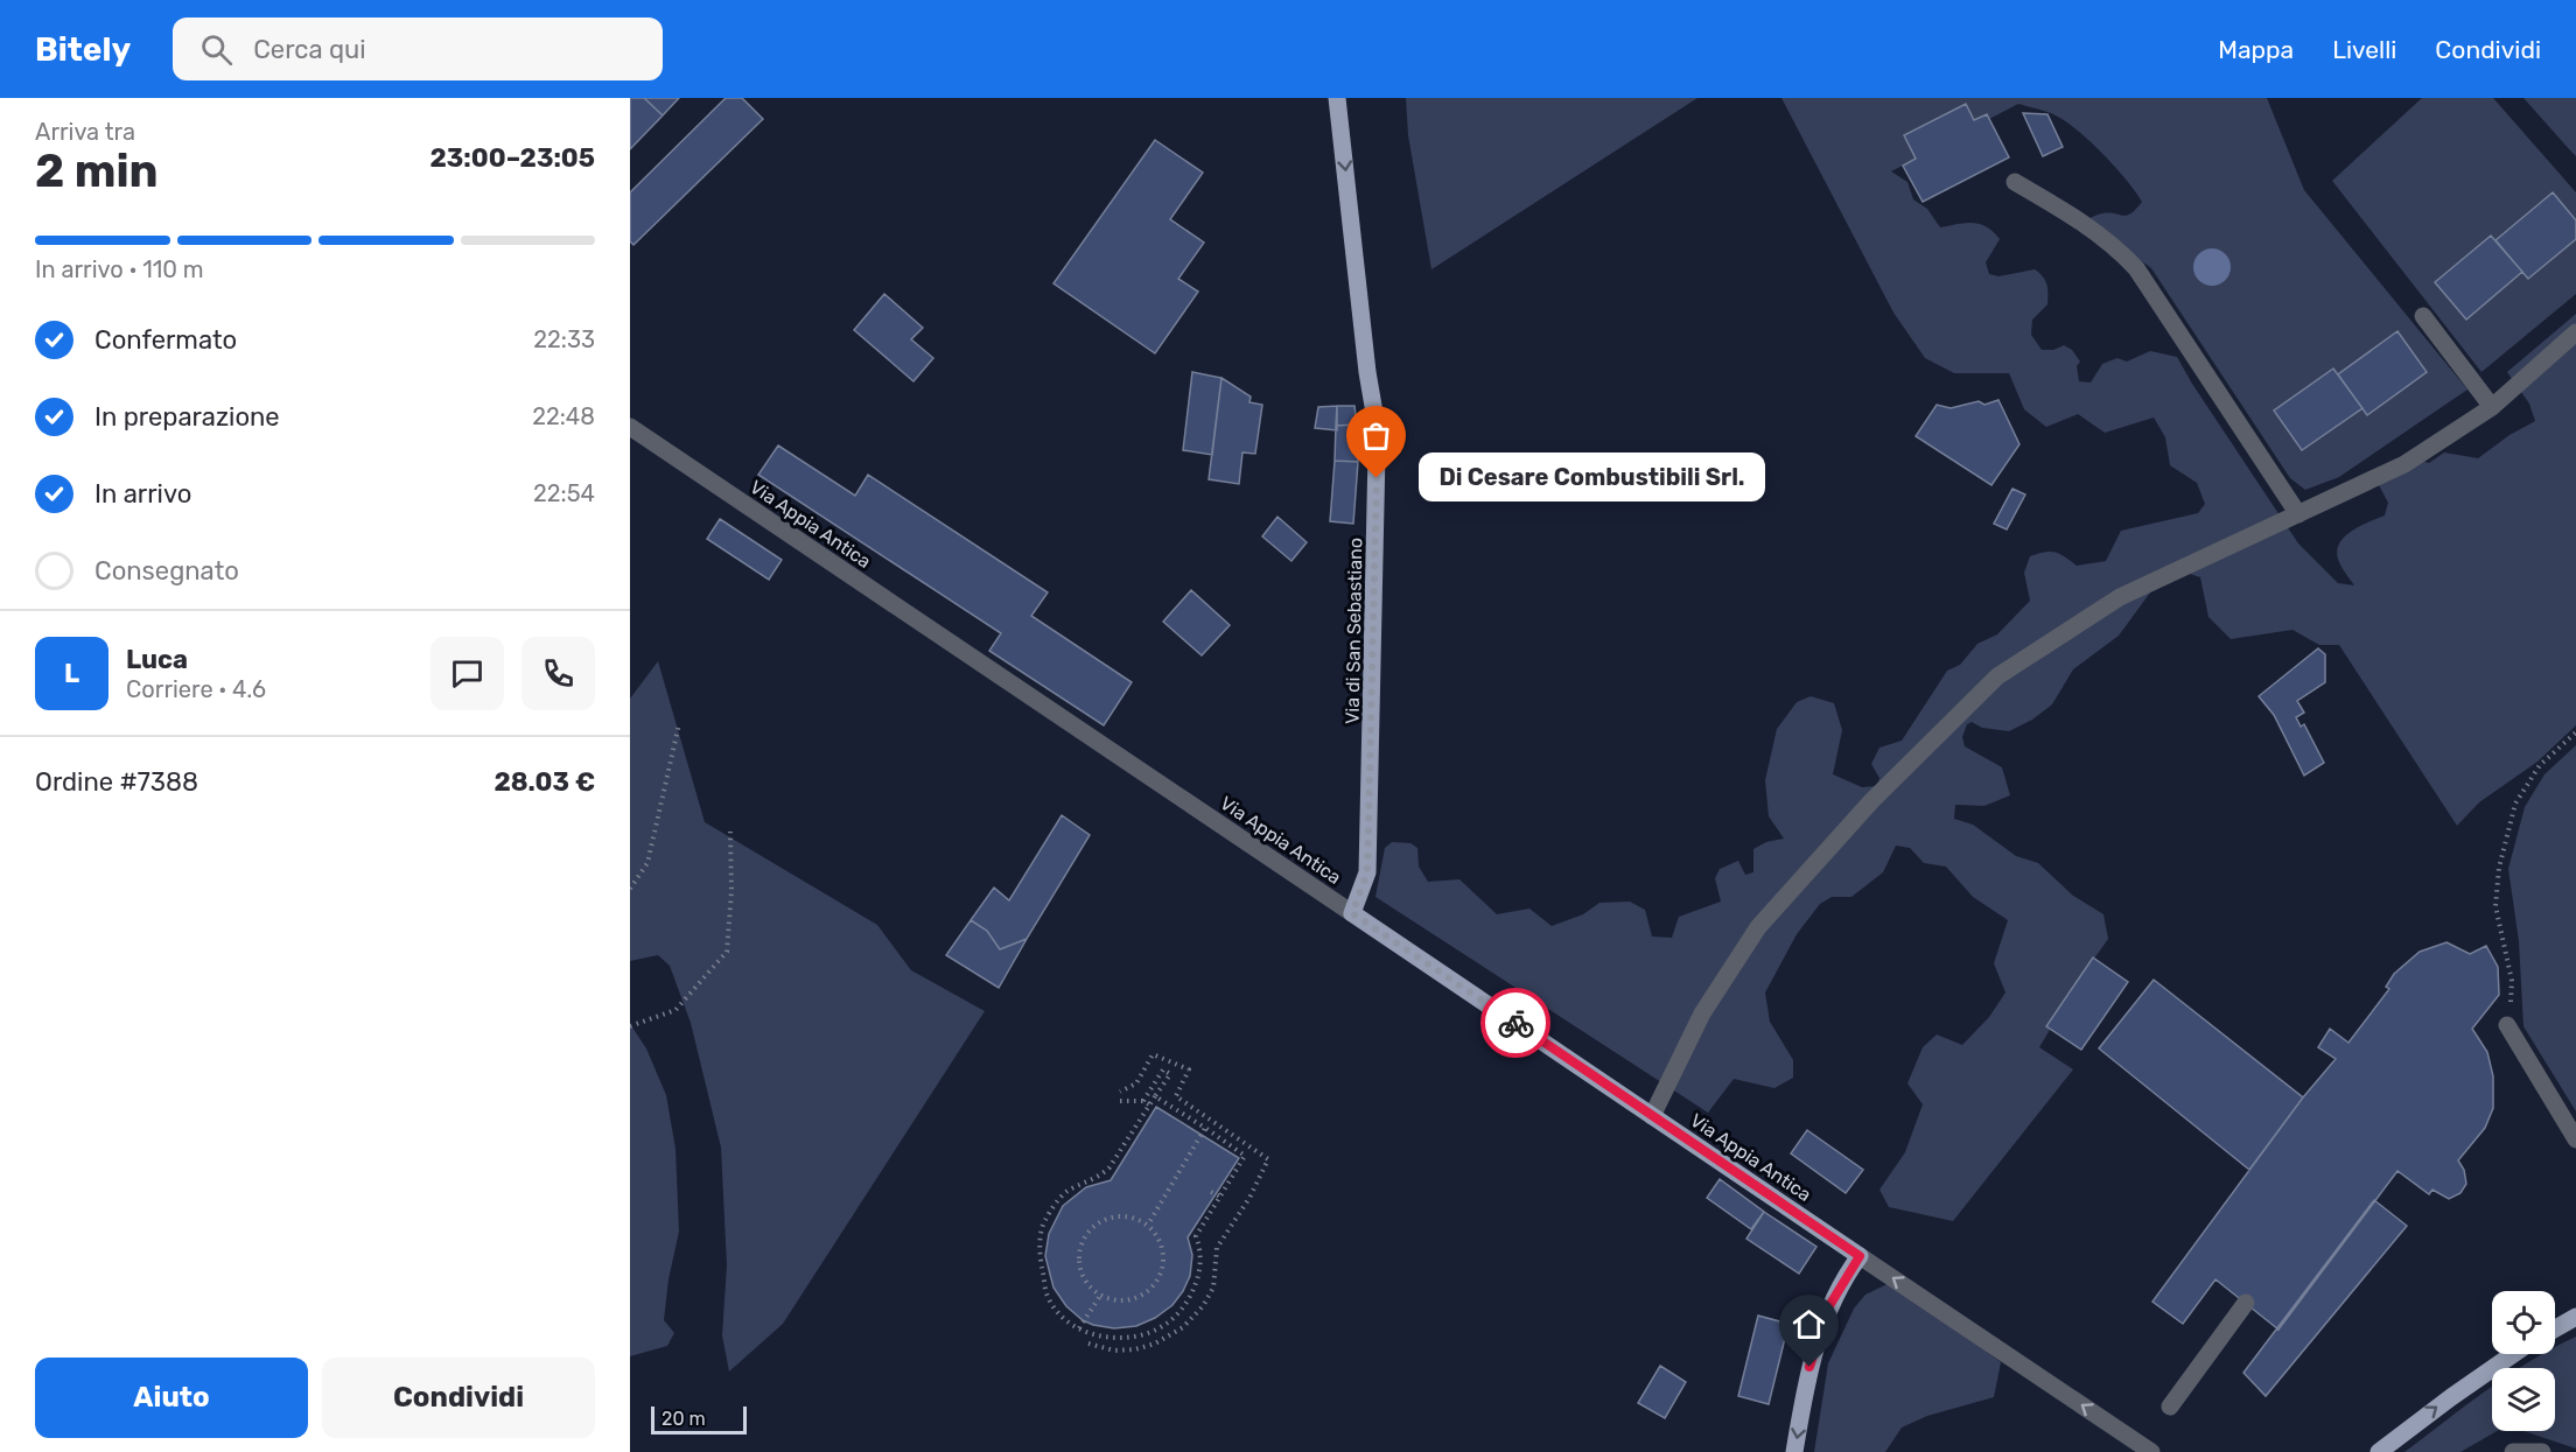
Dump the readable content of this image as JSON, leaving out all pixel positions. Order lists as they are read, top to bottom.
{
  "streets": {
    "main road": ["Via Appia Antica", "Via di San Sebastiano"]
  },
  "crossings": [
    ["Via Appia Antica", "Via di San Sebastiano"]
  ],
  "one_way": ["Via di San Sebastiano"],
  "places": ["Di Cesare Combustibili Srl."],
  "scale_bar": "20 m",
  "page": {
    "header": "Bitely",
    "search": "Cerca qui",
    "nav": ["Mappa", "Livelli", "Condividi"],
    "heading": ["2 min", "Arriva tra", "23:00–23:05"],
    "panel": [
      "Luca",
      "Corriere · 4.6",
      "Ordine #7388",
      "28.03 €"
    ],
    "bar": "In arrivo · 110 m",
    "list": [
      ["Confermato", "22:33"],
      ["In preparazione", "22:48"],
      ["In arrivo", "22:54"],
      "Consegnato"
    ],
    "bubble": "Di Cesare Combustibili Srl.",
    "round": "L",
    "buttons": ["Aiuto", "Condividi"],
    "scale": "20 m"
  }
}
